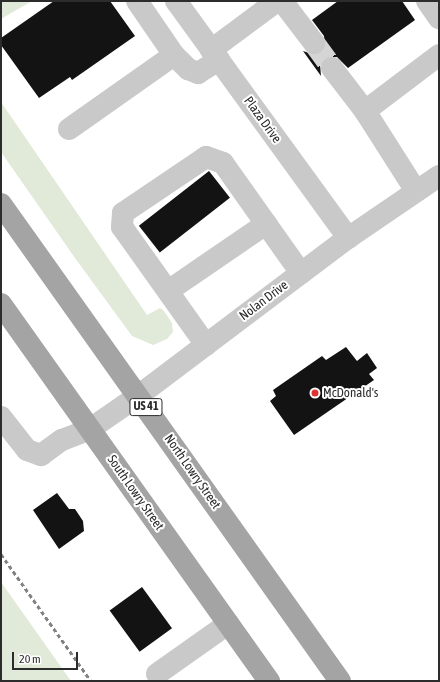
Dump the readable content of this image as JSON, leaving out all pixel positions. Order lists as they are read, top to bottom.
{
  "streets": {
    "main road": ["US 41", "North Lowry Street", "South Lowry Street"],
    "street": ["Plaza Drive", "Nolan Drive"]
  },
  "crossings": [
    ["Plaza Drive", "Nolan Drive"],
    ["Nolan Drive", "North Lowry Street"],
    ["Nolan Drive", "South Lowry Street"]
  ],
  "places": ["McDonald's"],
  "scale_bar": "20 m"
}
